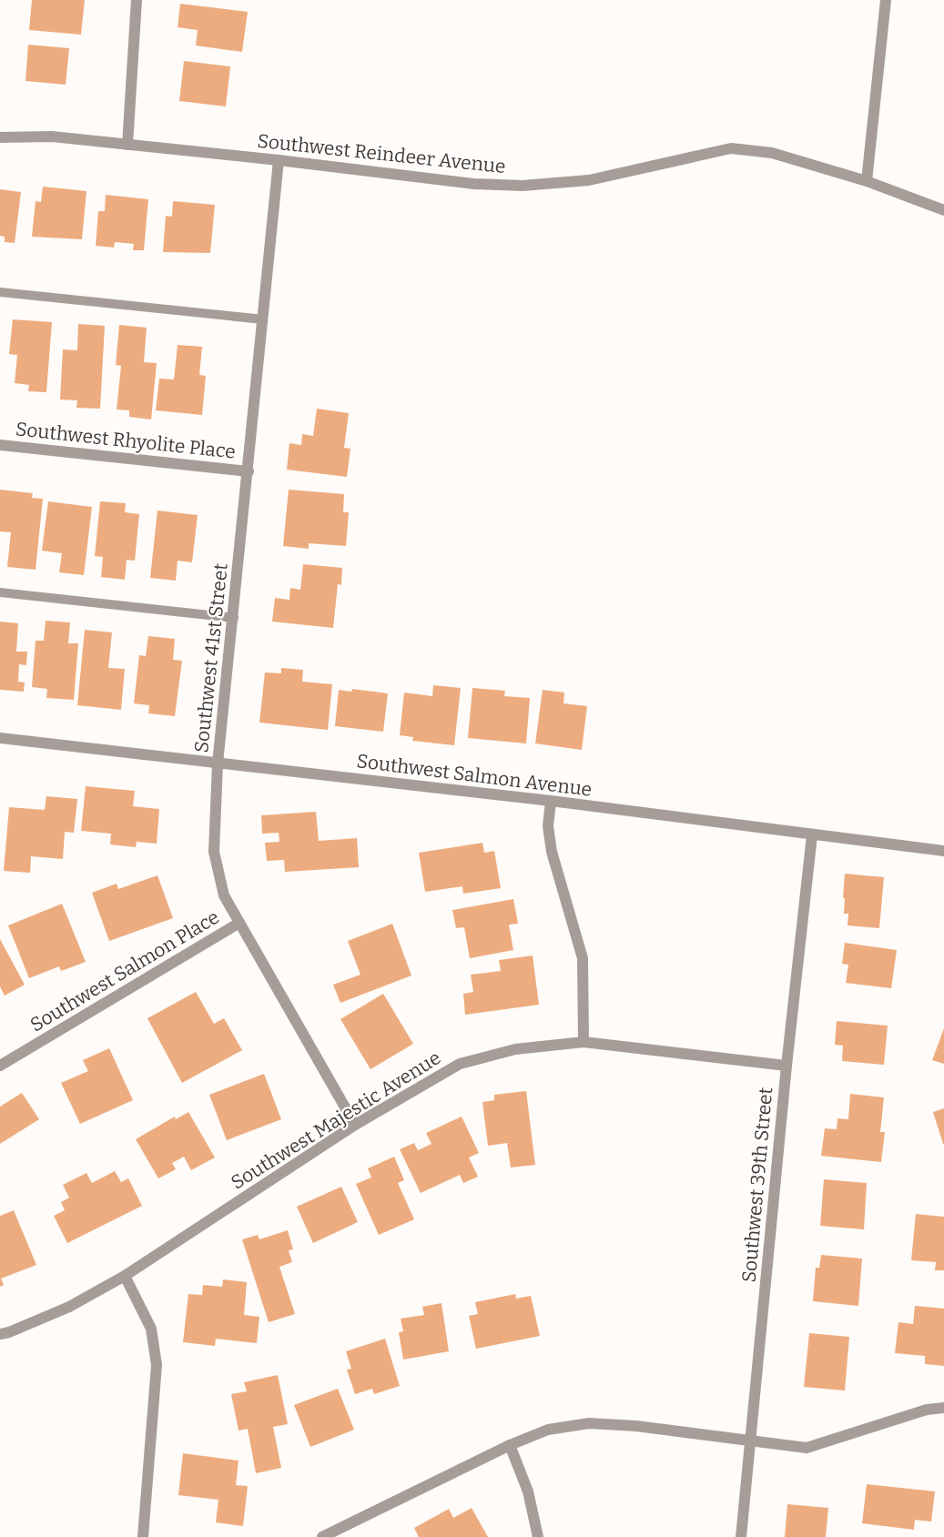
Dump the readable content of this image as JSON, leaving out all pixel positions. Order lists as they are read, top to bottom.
{
  "streets": {
    "street": [
      "Southwest Reindeer Avenue",
      "Southwest Rhyolite Place",
      "Southwest 41st Street",
      "Southwest Salmon Avenue",
      "Southwest Salmon Place",
      "Southwest Majestic Avenue",
      "Southwest 39th Street"
    ]
  },
  "crossings": [
    ["Southwest Reindeer Avenue", "Southwest 41st Street"],
    ["Southwest Rhyolite Place", "Southwest 41st Street"],
    ["Southwest 41st Street", "Southwest Salmon Avenue"],
    ["Southwest 41st Street", "Southwest Salmon Place"],
    ["Southwest 41st Street", "Southwest Majestic Avenue"],
    ["Southwest Salmon Avenue", "Southwest 39th Street"],
    ["Southwest Majestic Avenue", "Southwest 39th Street"]
  ]
}
